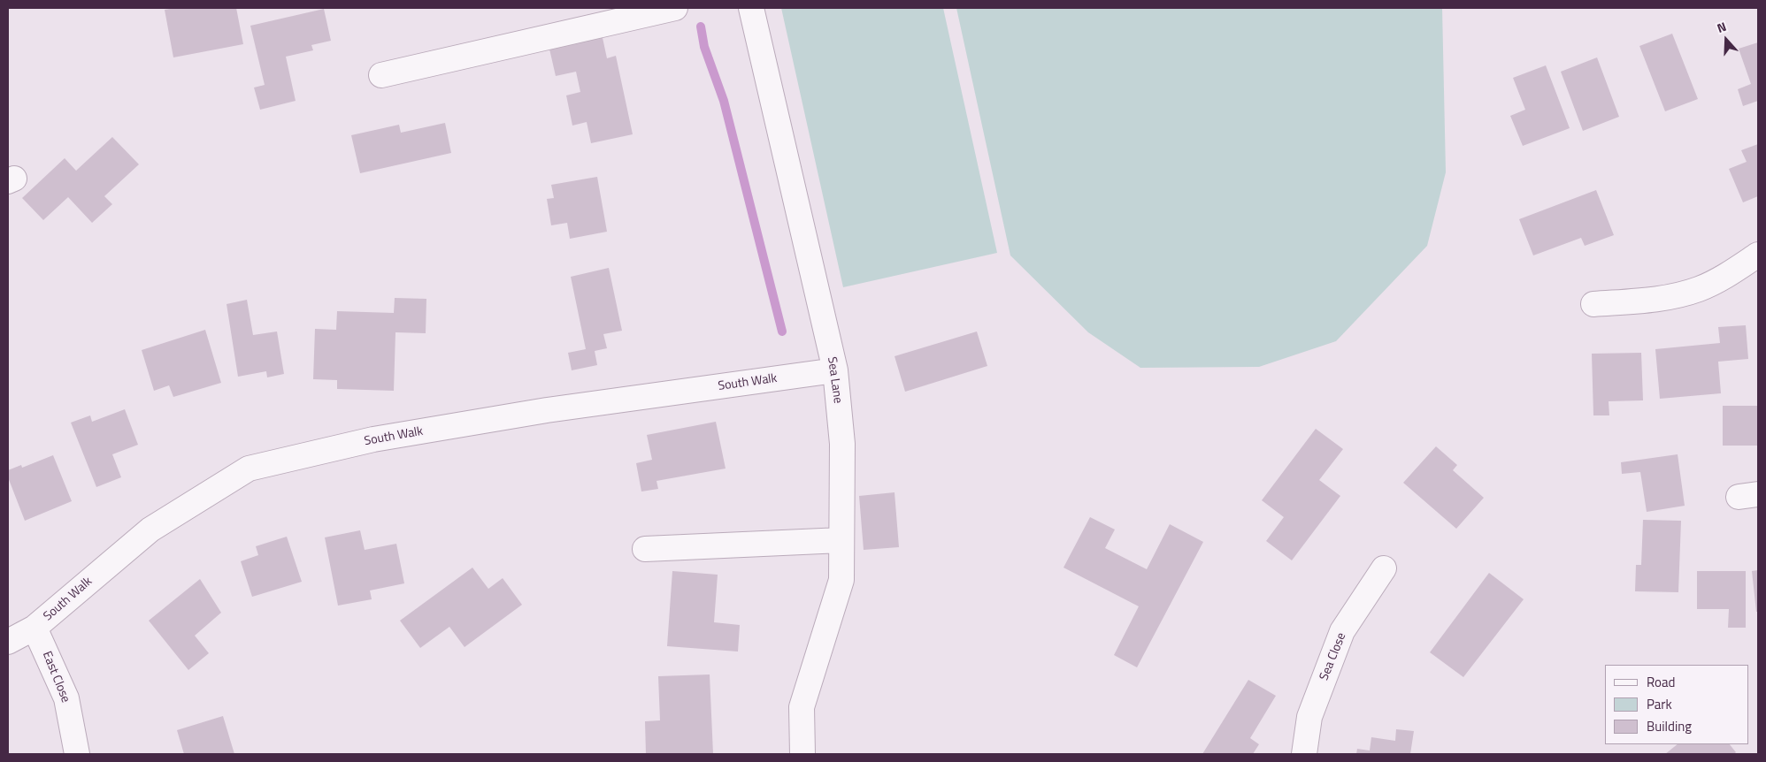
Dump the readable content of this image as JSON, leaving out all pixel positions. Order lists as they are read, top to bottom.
{
  "streets": {
    "street": [
      "Sea Lane",
      "South Walk",
      "Sea Close",
      "East Close"
    ]
  },
  "crossings": [
    ["Sea Lane", "South Walk"],
    ["South Walk", "East Close"]
  ],
  "legend": ["Road", "Park", "Building"],
  "north": "top"
}
